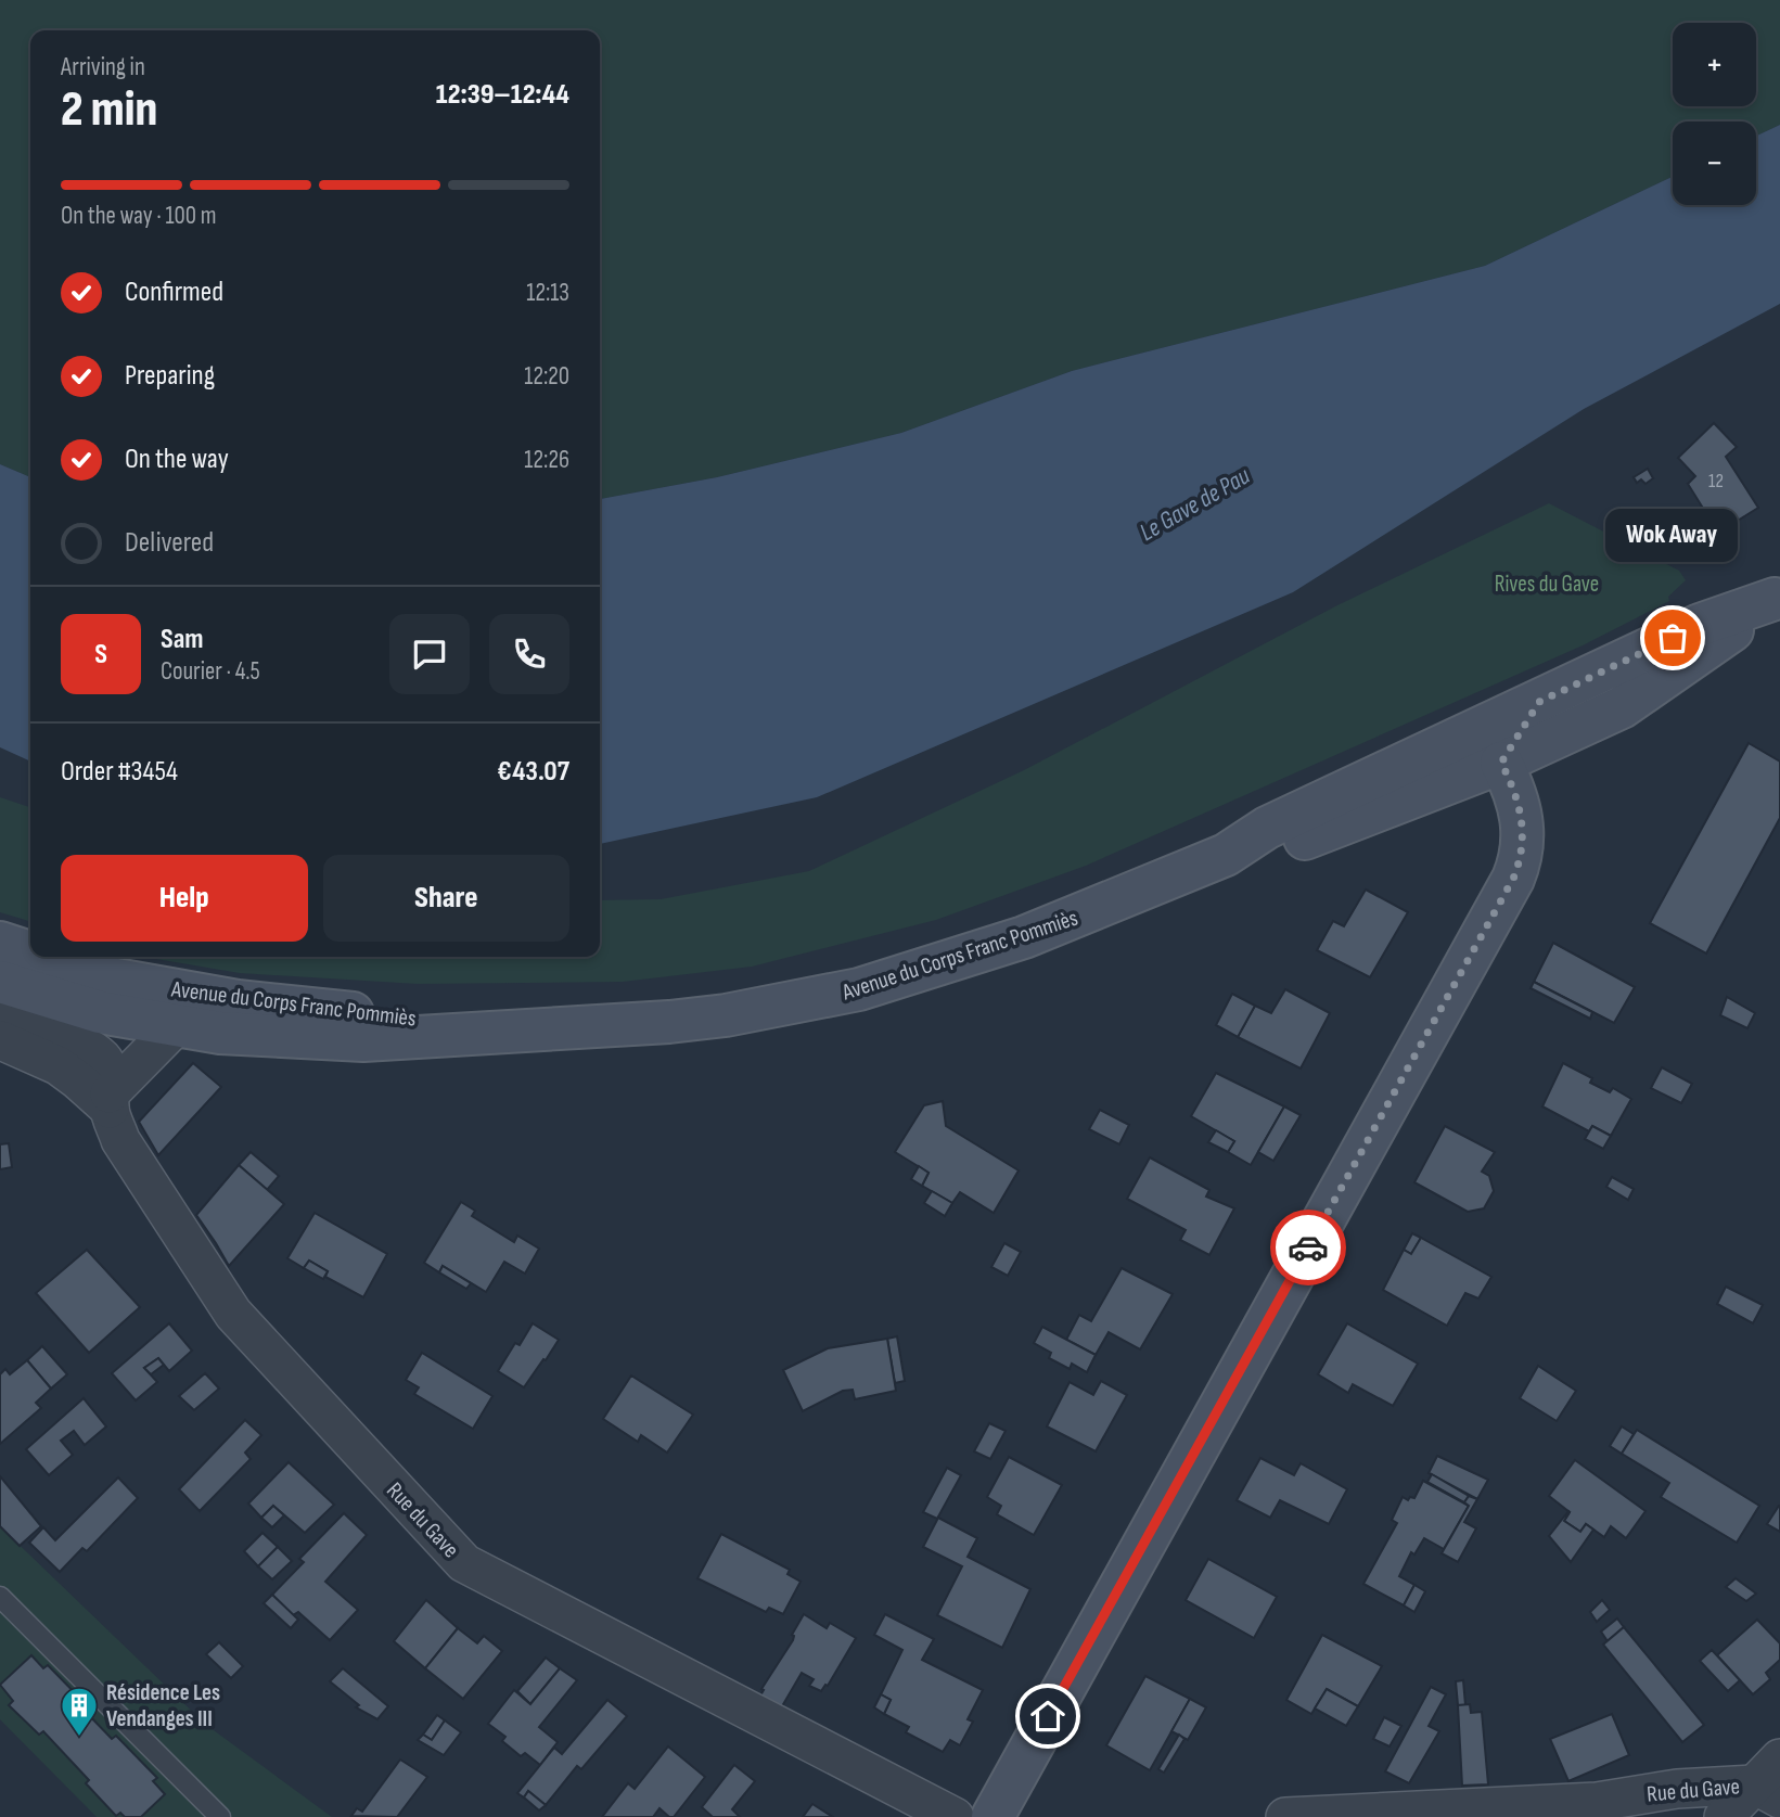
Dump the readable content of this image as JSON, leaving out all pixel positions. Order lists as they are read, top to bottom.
{
  "streets": {
    "main road": ["Avenue du Corps Franc Pommiès"],
    "street": ["Rue du Gave"]
  },
  "water": ["Le Gave de Pau"],
  "parks": ["Rives du Gave"],
  "places": {
    "other": ["Wok Away"],
    "building": ["Résidence Les Vendanges III"]
  },
  "house_numbers": ["12"],
  "page": {
    "map_buttons": ["+", "−"],
    "heading": ["2 min", "Arriving in", "12:39–12:44"],
    "panel": [
      "Sam",
      "Courier · 4.5",
      "Order #3454",
      "€43.07"
    ],
    "bar": "On the way · 100 m",
    "list": [
      ["Confirmed", "12:13"],
      ["Preparing", "12:20"],
      ["On the way", "12:26"],
      "Delivered"
    ],
    "bubble": "Wok Away",
    "round": "S",
    "buttons": ["Help", "Share"]
  }
}
